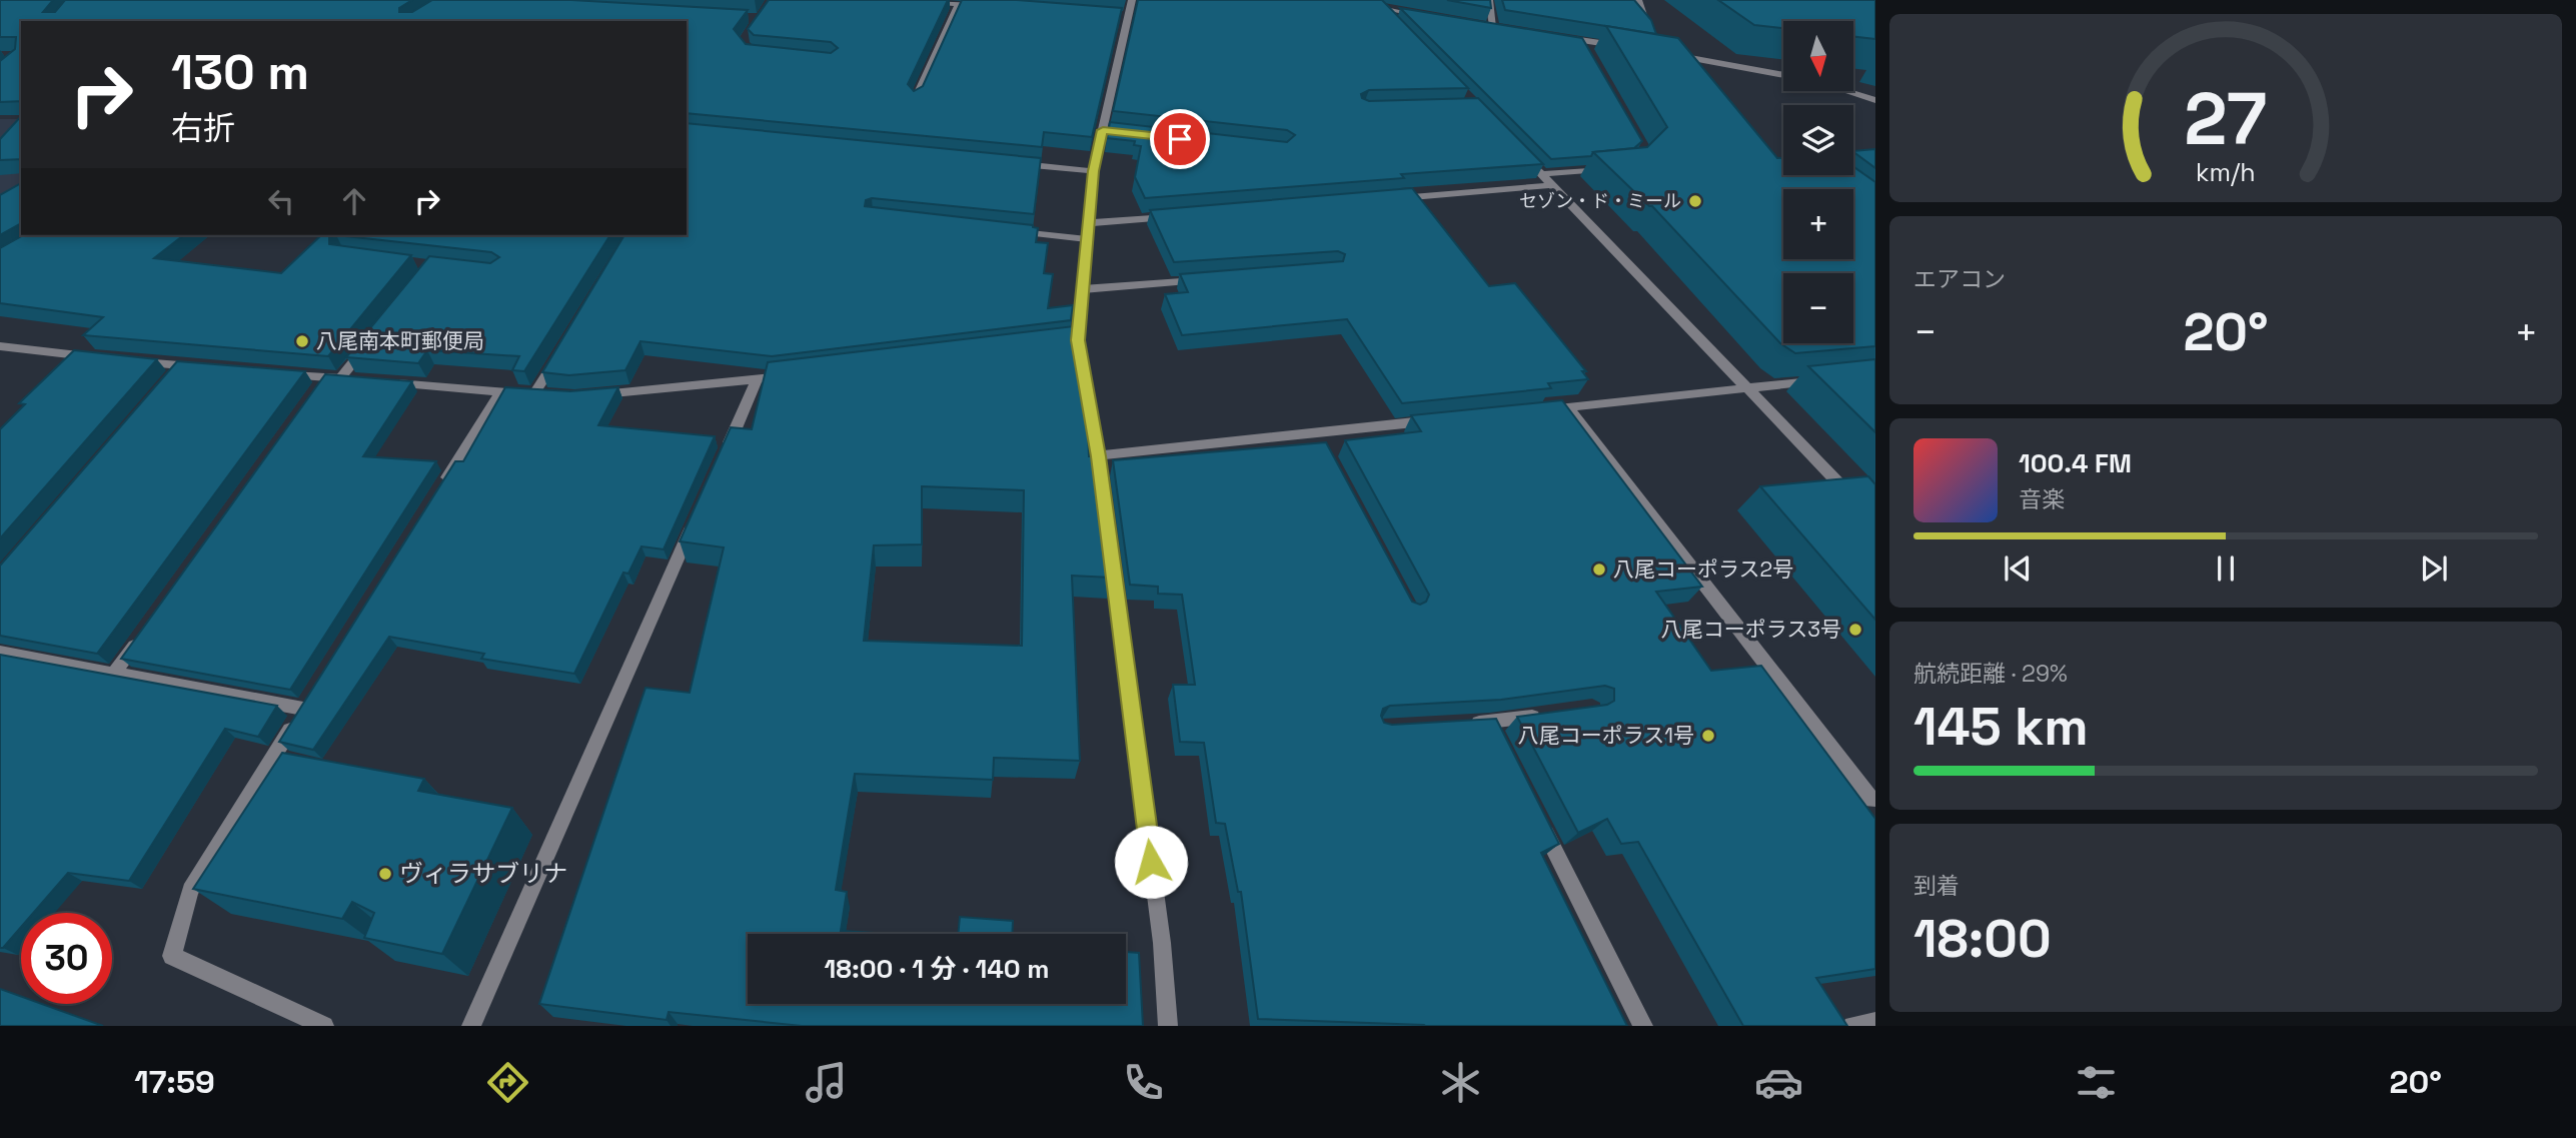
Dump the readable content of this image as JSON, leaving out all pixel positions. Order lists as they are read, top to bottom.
{
  "places": [
    "セゾン・ド・ミール",
    "八尾南本町郵便局",
    "八尾コーポラス2号",
    "八尾コーポラス3号",
    "八尾コーポラス1号",
    "ヴィラサブリナ"
  ],
  "north": "bottom",
  "page": {
    "map_buttons": ["+", "−"],
    "turn": ["130 m", "右折"],
    "tile": [
      "エアコン",
      ["航続距離 · 29%", "145 km"],
      ["到着", "18:00"]
    ],
    "heat": ["−", "20°", "+"],
    "song": ["100.4 FM", "音楽"],
    "limit": "30",
    "trip": "18:00 · 1 分 · 140 m",
    "tabs": ["17:59", "20°"],
    "gauge": ["27", "km/h"]
  }
}
